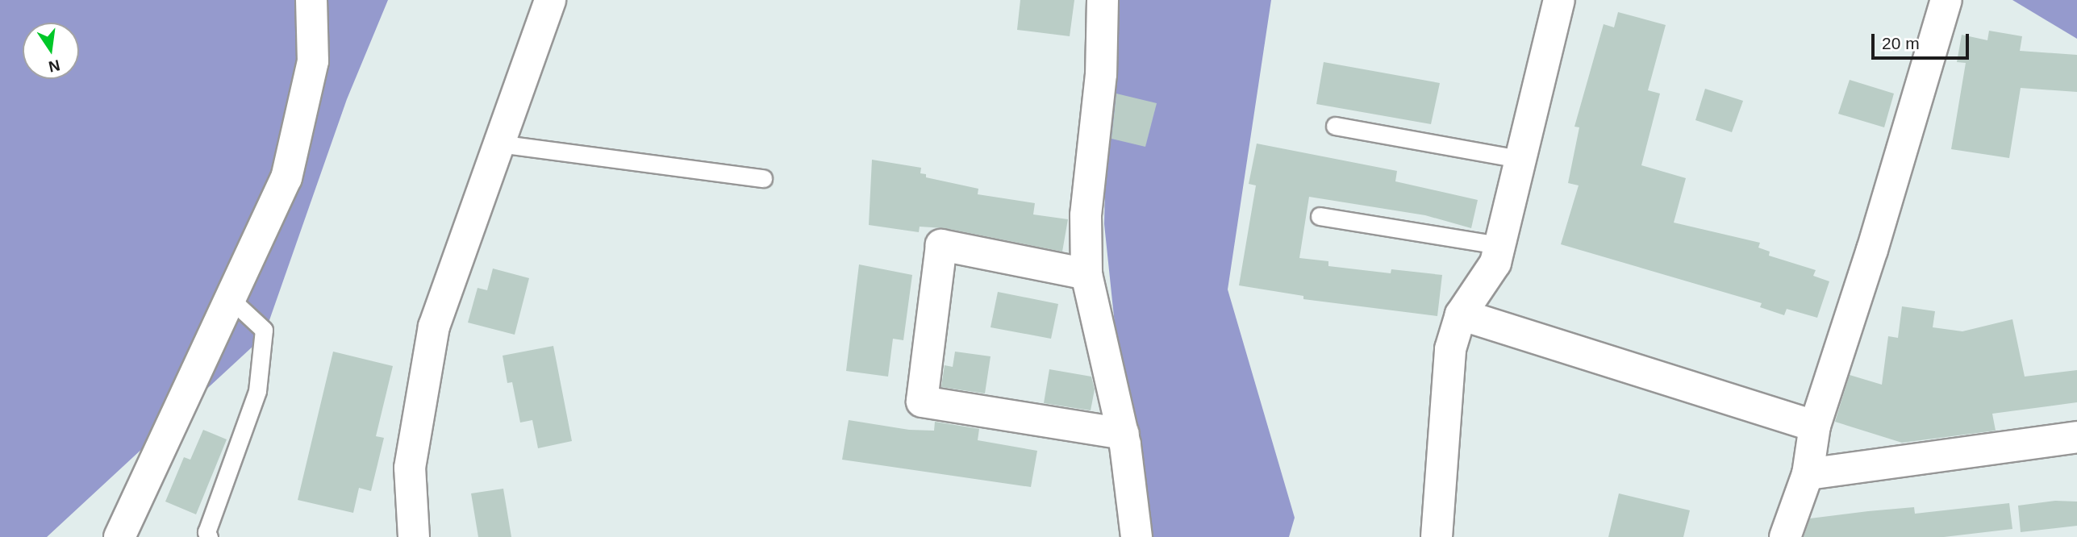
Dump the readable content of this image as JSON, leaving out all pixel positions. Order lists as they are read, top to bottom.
{
  "scale_bar": "20 m",
  "north": "bottom"
}
